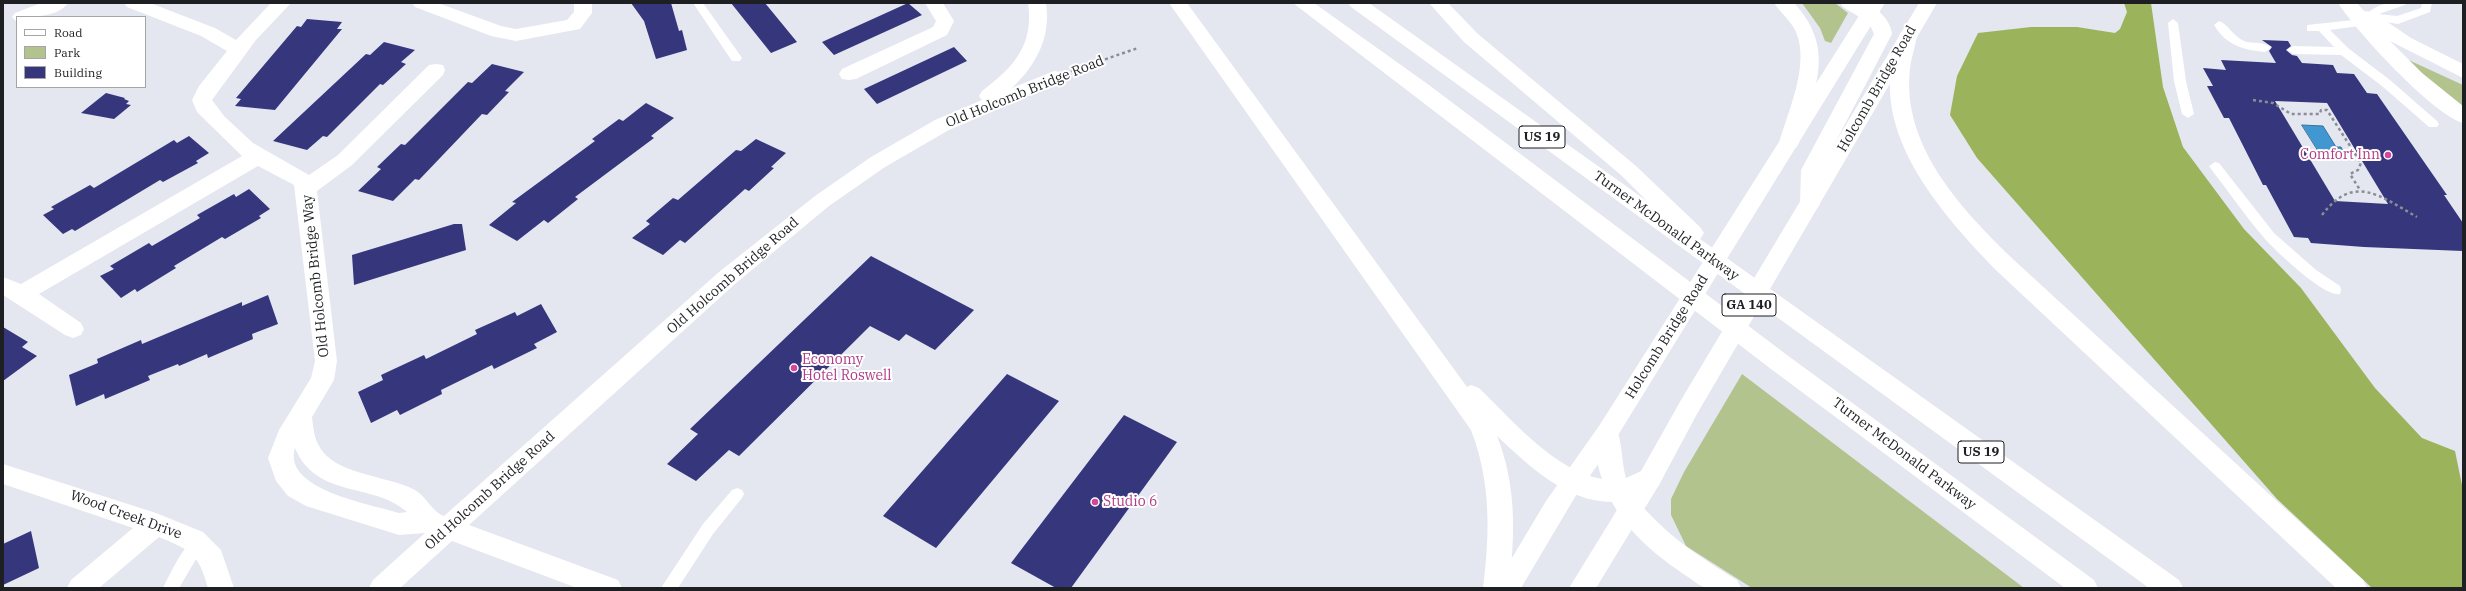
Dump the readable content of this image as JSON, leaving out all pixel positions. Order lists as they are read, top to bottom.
{
  "streets": {
    "main road": [
      "Holcomb Bridge Road",
      "Old Holcomb Bridge Road",
      "US 19",
      "Turner McDonald Parkway",
      "Old Holcomb Bridge Way",
      "GA 140",
      "Wood Creek Drive"
    ]
  },
  "crossings": [
    ["Old Holcomb Bridge Road", "Old Holcomb Bridge Way"]
  ],
  "places": ["Comfort Inn", "Economy Hotel Roswell", "Studio 6"],
  "legend": ["Road", "Park", "Building"]
}
